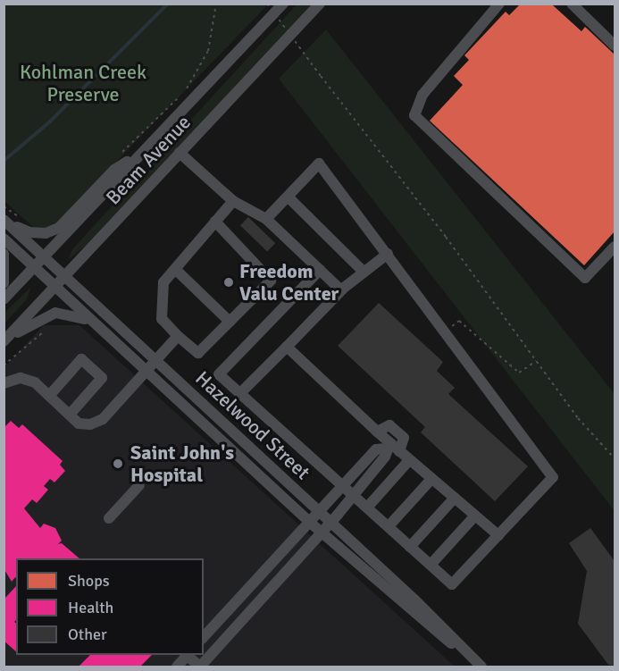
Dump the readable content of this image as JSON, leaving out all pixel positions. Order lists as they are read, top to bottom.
{
  "streets": {
    "street": ["Beam Avenue", "Hazelwood Street"]
  },
  "crossings": [
    ["Beam Avenue", "Hazelwood Street"]
  ],
  "parks": ["Kohlman Creek Preserve"],
  "places": ["Freedom Valu Center", "Saint John's Hospital"],
  "legend": ["Shops", "Health", "Other"]
}
